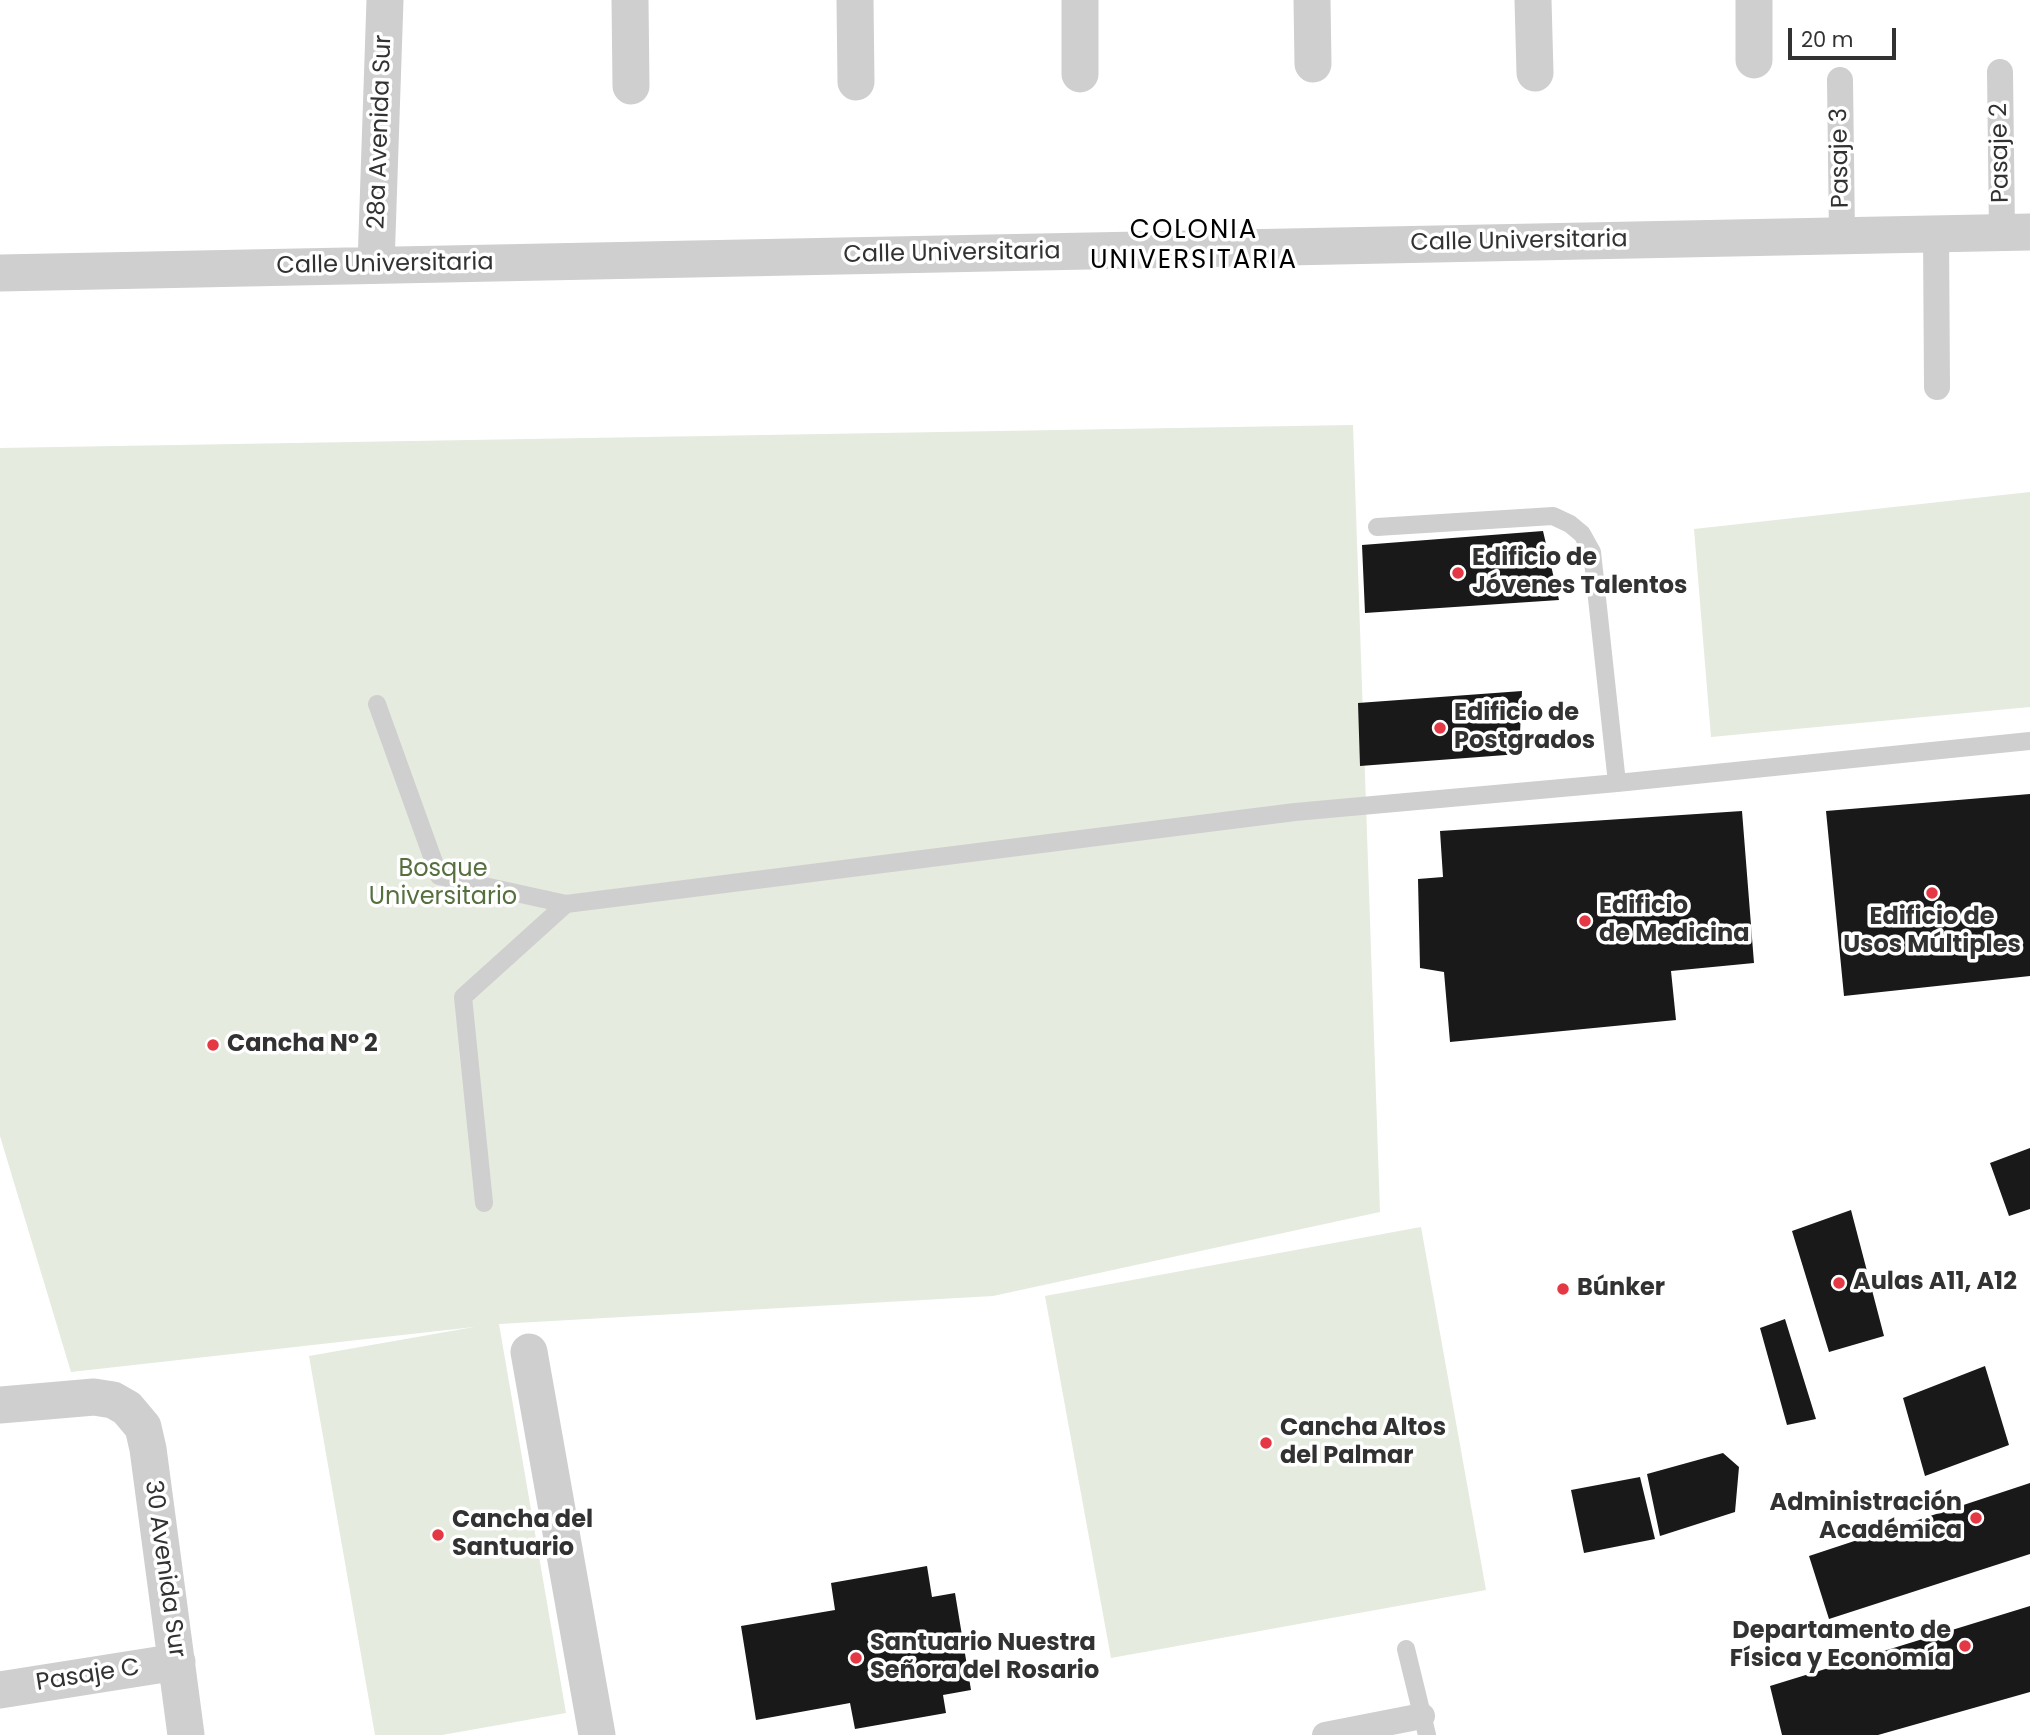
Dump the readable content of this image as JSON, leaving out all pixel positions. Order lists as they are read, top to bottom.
{
  "streets": {
    "street": [
      "28a Avenida Sur",
      "Pasaje 2",
      "Pasaje 3",
      "Calle Universitaria",
      "30 Avenida Sur",
      "Pasaje C"
    ]
  },
  "crossings": [
    ["28a Avenida Sur", "Calle Universitaria"],
    ["Pasaje 2", "Calle Universitaria"],
    ["Pasaje 3", "Calle Universitaria"],
    ["30 Avenida Sur", "Pasaje C"]
  ],
  "districts": ["COLONIA UNIVERSITARIA"],
  "parks": ["Bosque Universitario"],
  "places": [
    "Edificio de Jóvenes Talentos",
    "Edificio de Postgrados",
    "Edificio de Usos Múltiples",
    "Edificio de Medicina",
    "Cancha Nº 2",
    "Aulas A11, A12",
    "Búnker",
    "Cancha Altos del Palmar",
    "Administración Académica",
    "Cancha del Santuario",
    "Departamento de Física y Economía",
    "Santuario Nuestra Señora del Rosario"
  ],
  "scale_bar": "20 m"
}
